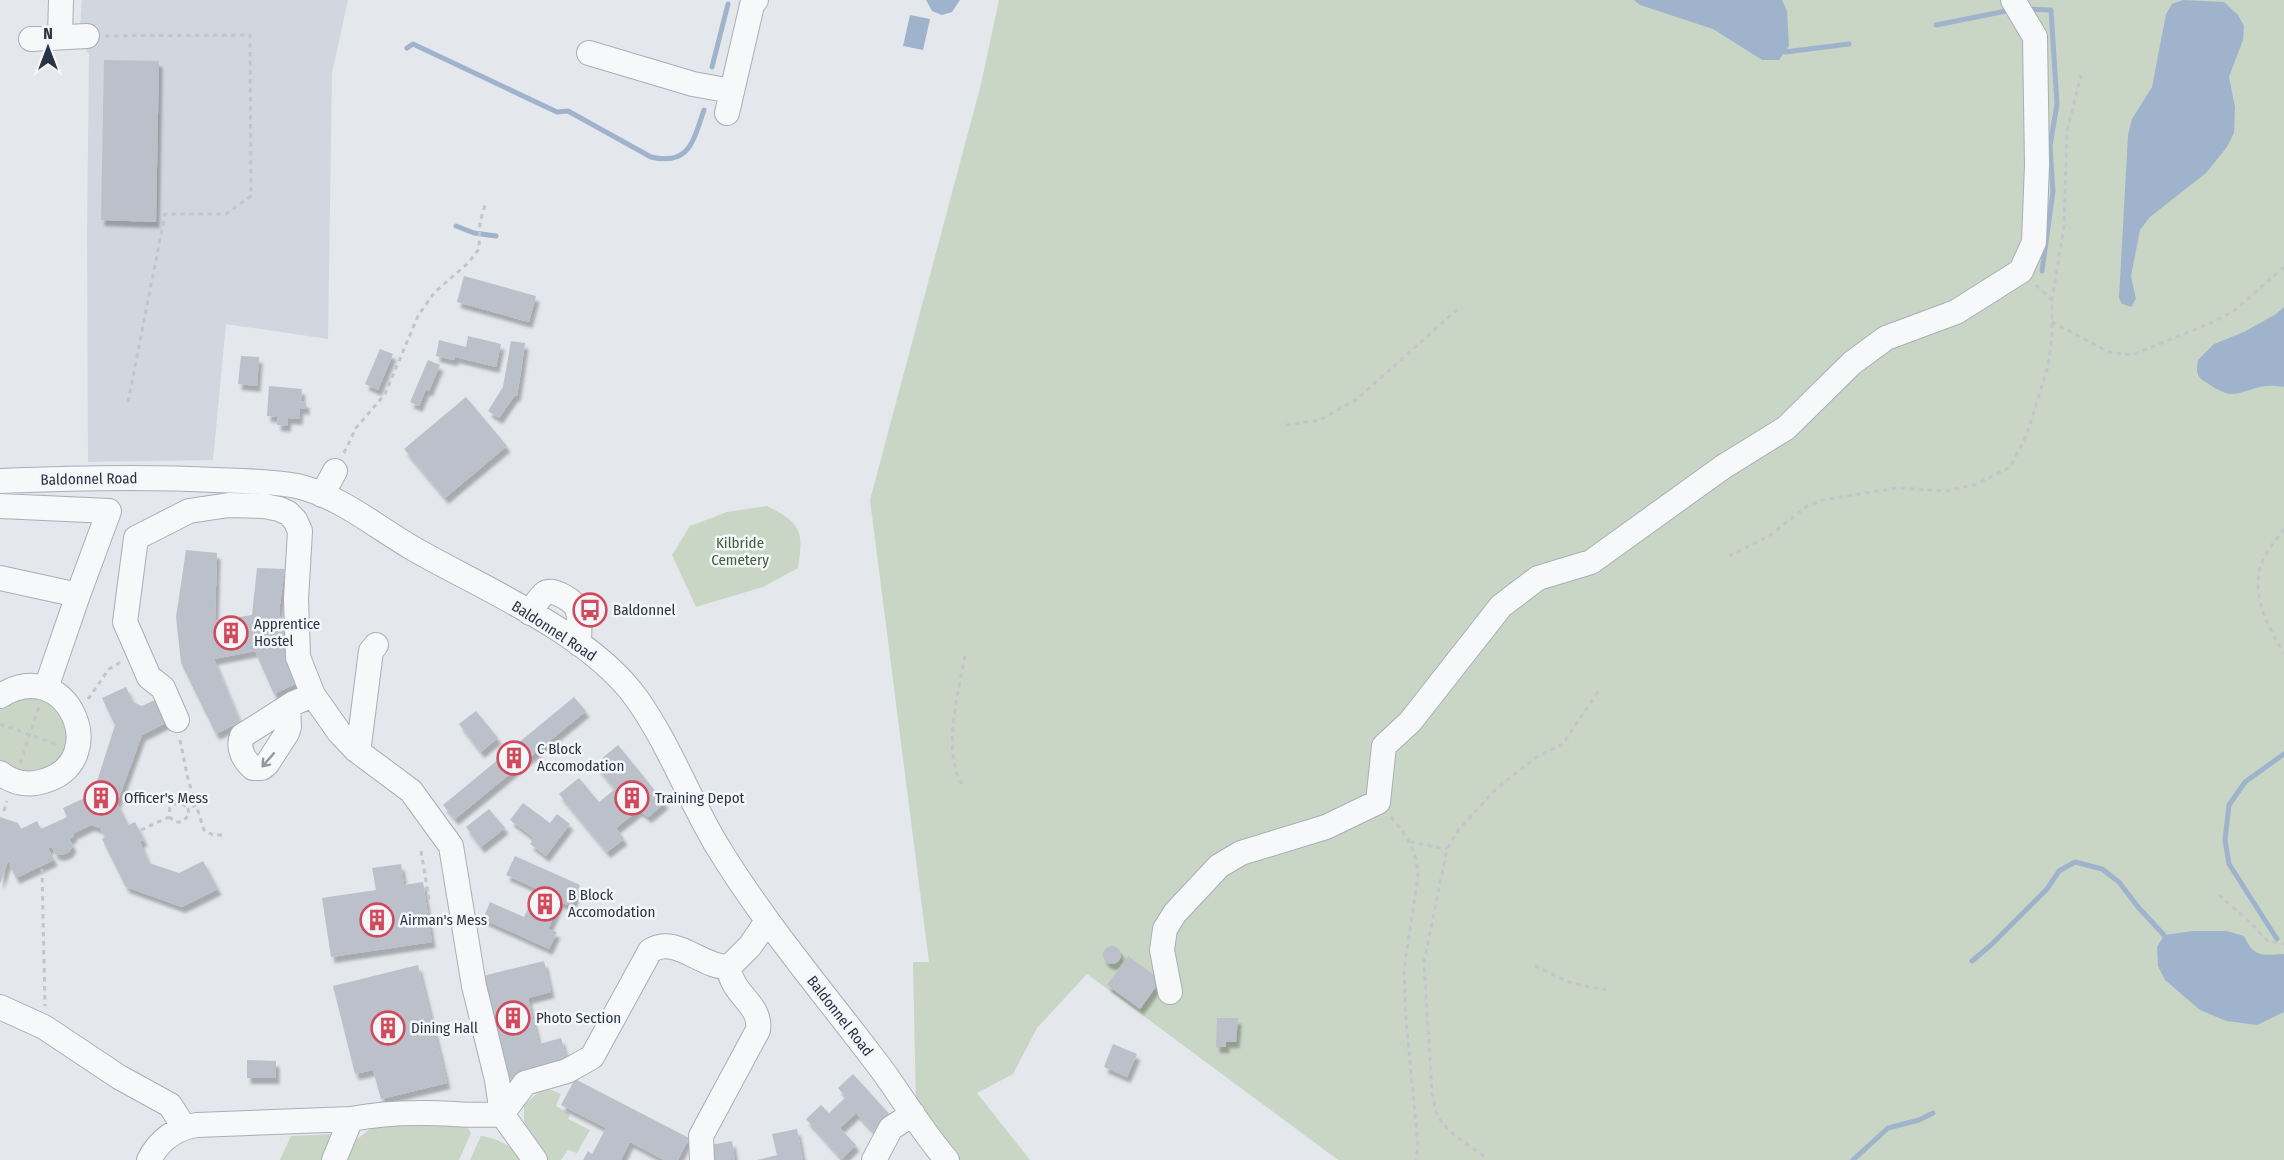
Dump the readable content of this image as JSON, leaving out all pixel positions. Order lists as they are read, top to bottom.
{
  "streets": {
    "street": ["Baldonnel Road"]
  },
  "parks": ["Kilbride Cemetery"],
  "places": {
    "bus stop": ["Baldonnel"],
    "building": [
      "Apprentice Hostel",
      "C Block Accomodation",
      "Officer's Mess",
      "Training Depot",
      "B Block Accomodation",
      "Airman's Mess",
      "Photo Section",
      "Dining Hall"
    ]
  },
  "north": "top"
}
